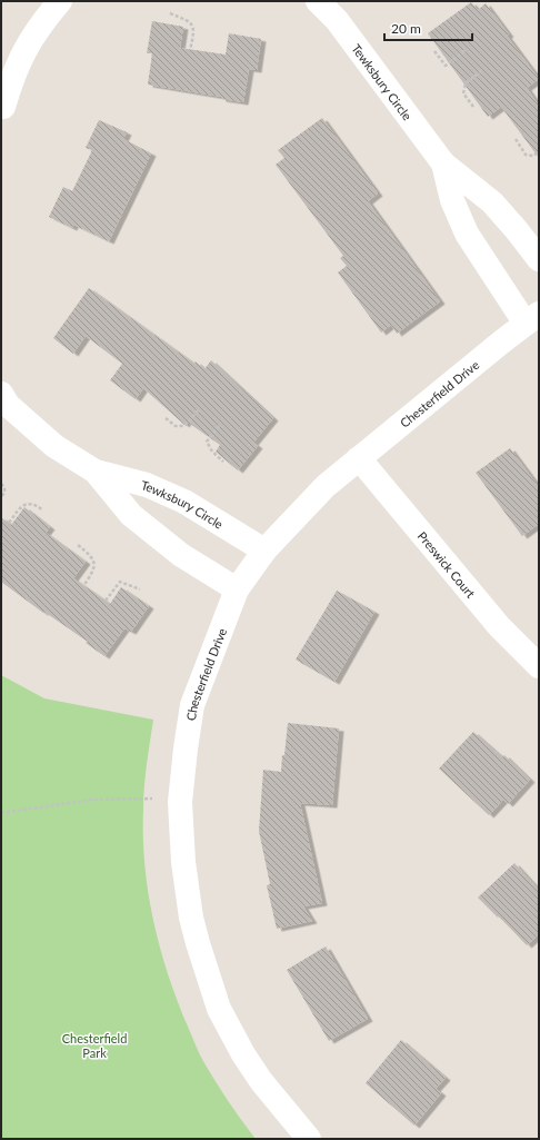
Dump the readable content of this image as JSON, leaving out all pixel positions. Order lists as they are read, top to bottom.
{
  "streets": {
    "street": ["Tewksbury Circle", "Chesterfield Drive", "Preswick Court"]
  },
  "crossings": [
    ["Tewksbury Circle", "Chesterfield Drive"],
    ["Chesterfield Drive", "Preswick Court"]
  ],
  "parks": ["Chesterfield Park"],
  "scale_bar": "20 m"
}
